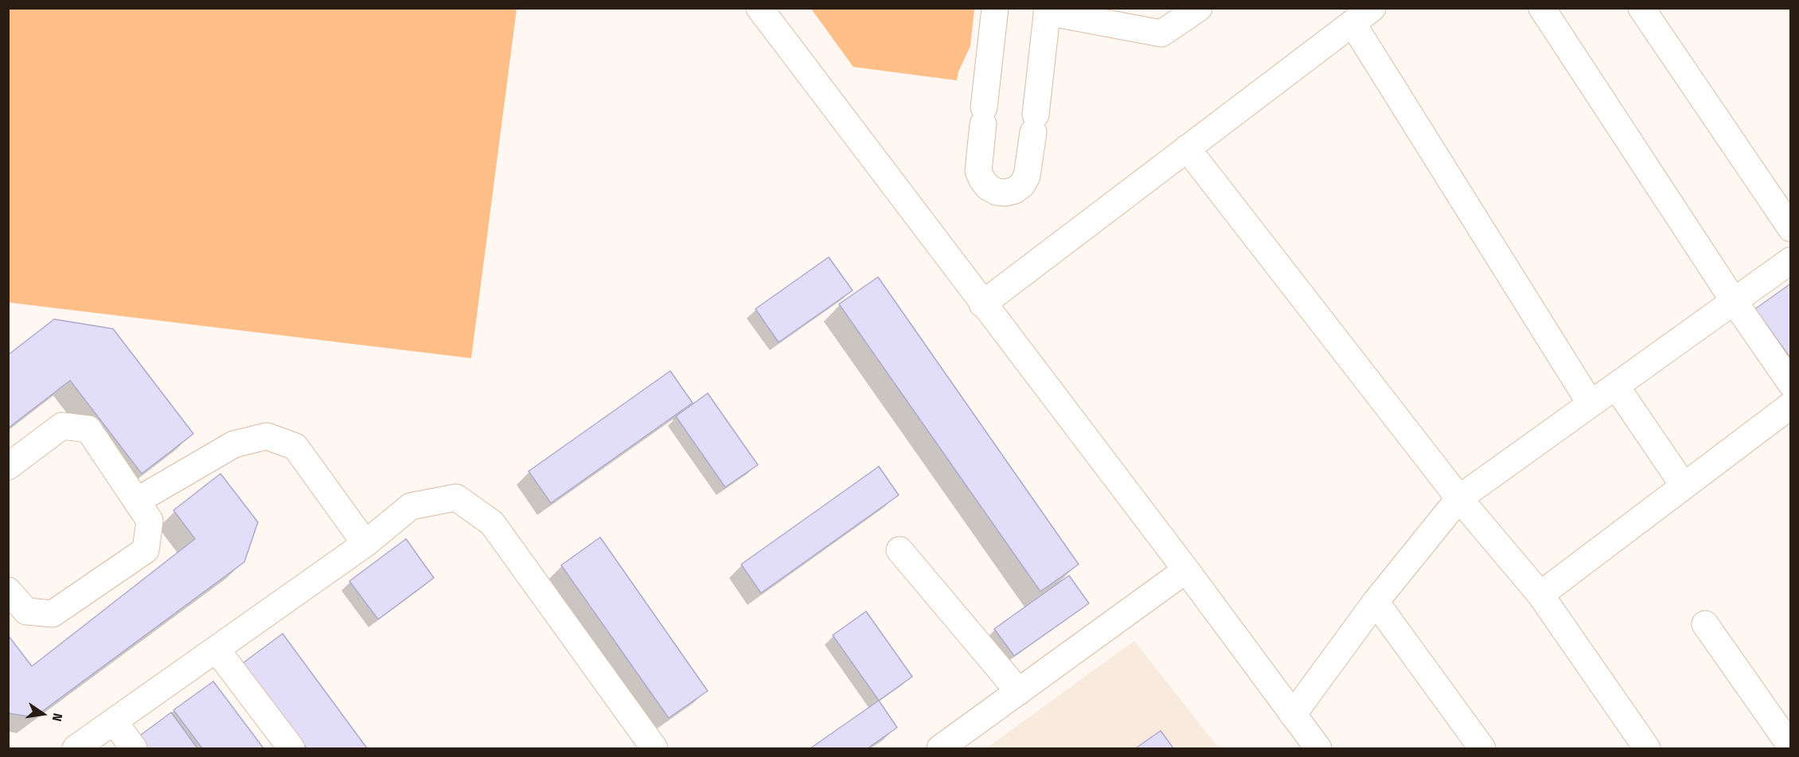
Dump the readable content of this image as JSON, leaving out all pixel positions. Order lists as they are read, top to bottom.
{
  "north": "right"
}
